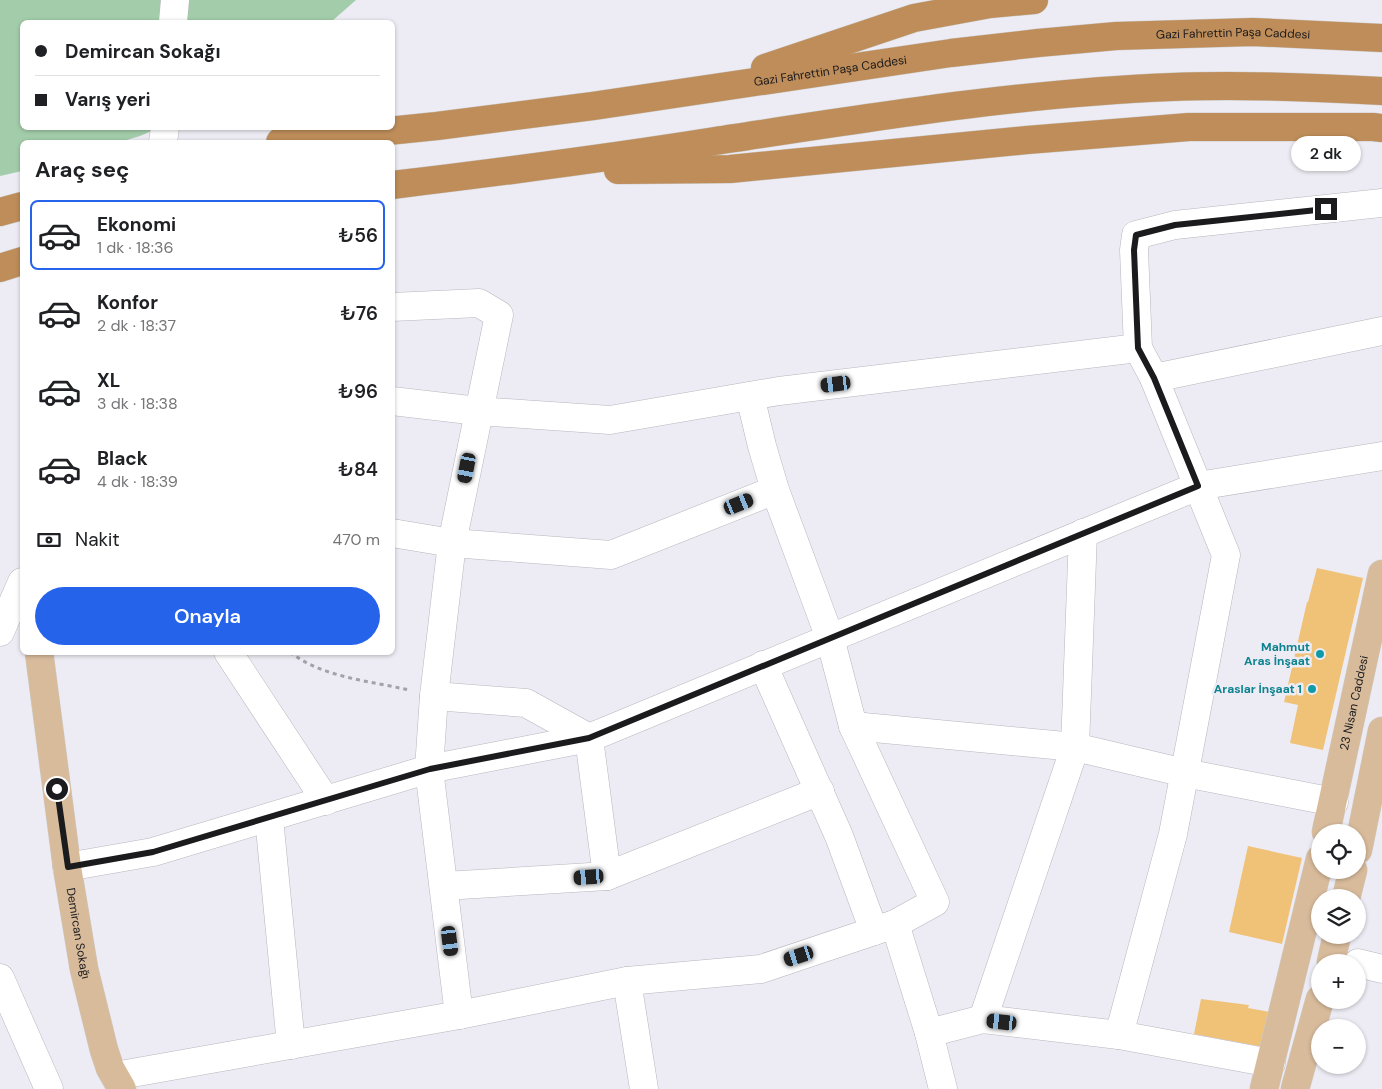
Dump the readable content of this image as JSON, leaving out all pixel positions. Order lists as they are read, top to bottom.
{
  "streets": {
    "highway": ["Gazi Fahrettin Paşa Caddesi"],
    "main road": ["23 Nisan Caddesi", "Demircan Sokağı"]
  },
  "places": ["Mahmut Aras İnşaat", "Araslar İnşaat 1"],
  "page": {
    "banner": ["Demircan Sokağı", "Varış yeri"],
    "bubble": "2 dk",
    "heading": "Araç seç",
    "list": [
      {
        "name": "Ekonomi",
        "note": "1 dk · 18:36",
        "value": "₺56"
      },
      {
        "name": "Konfor",
        "note": "2 dk · 18:37",
        "value": "₺76"
      },
      {
        "name": "XL",
        "note": "3 dk · 18:38",
        "value": "₺96"
      },
      {
        "name": "Black",
        "note": "4 dk · 18:39",
        "value": "₺84"
      }
    ],
    "pay": ["Nakit", "470 m"],
    "buttons": "Onayla",
    "map_buttons": ["+", "−"]
  }
}
